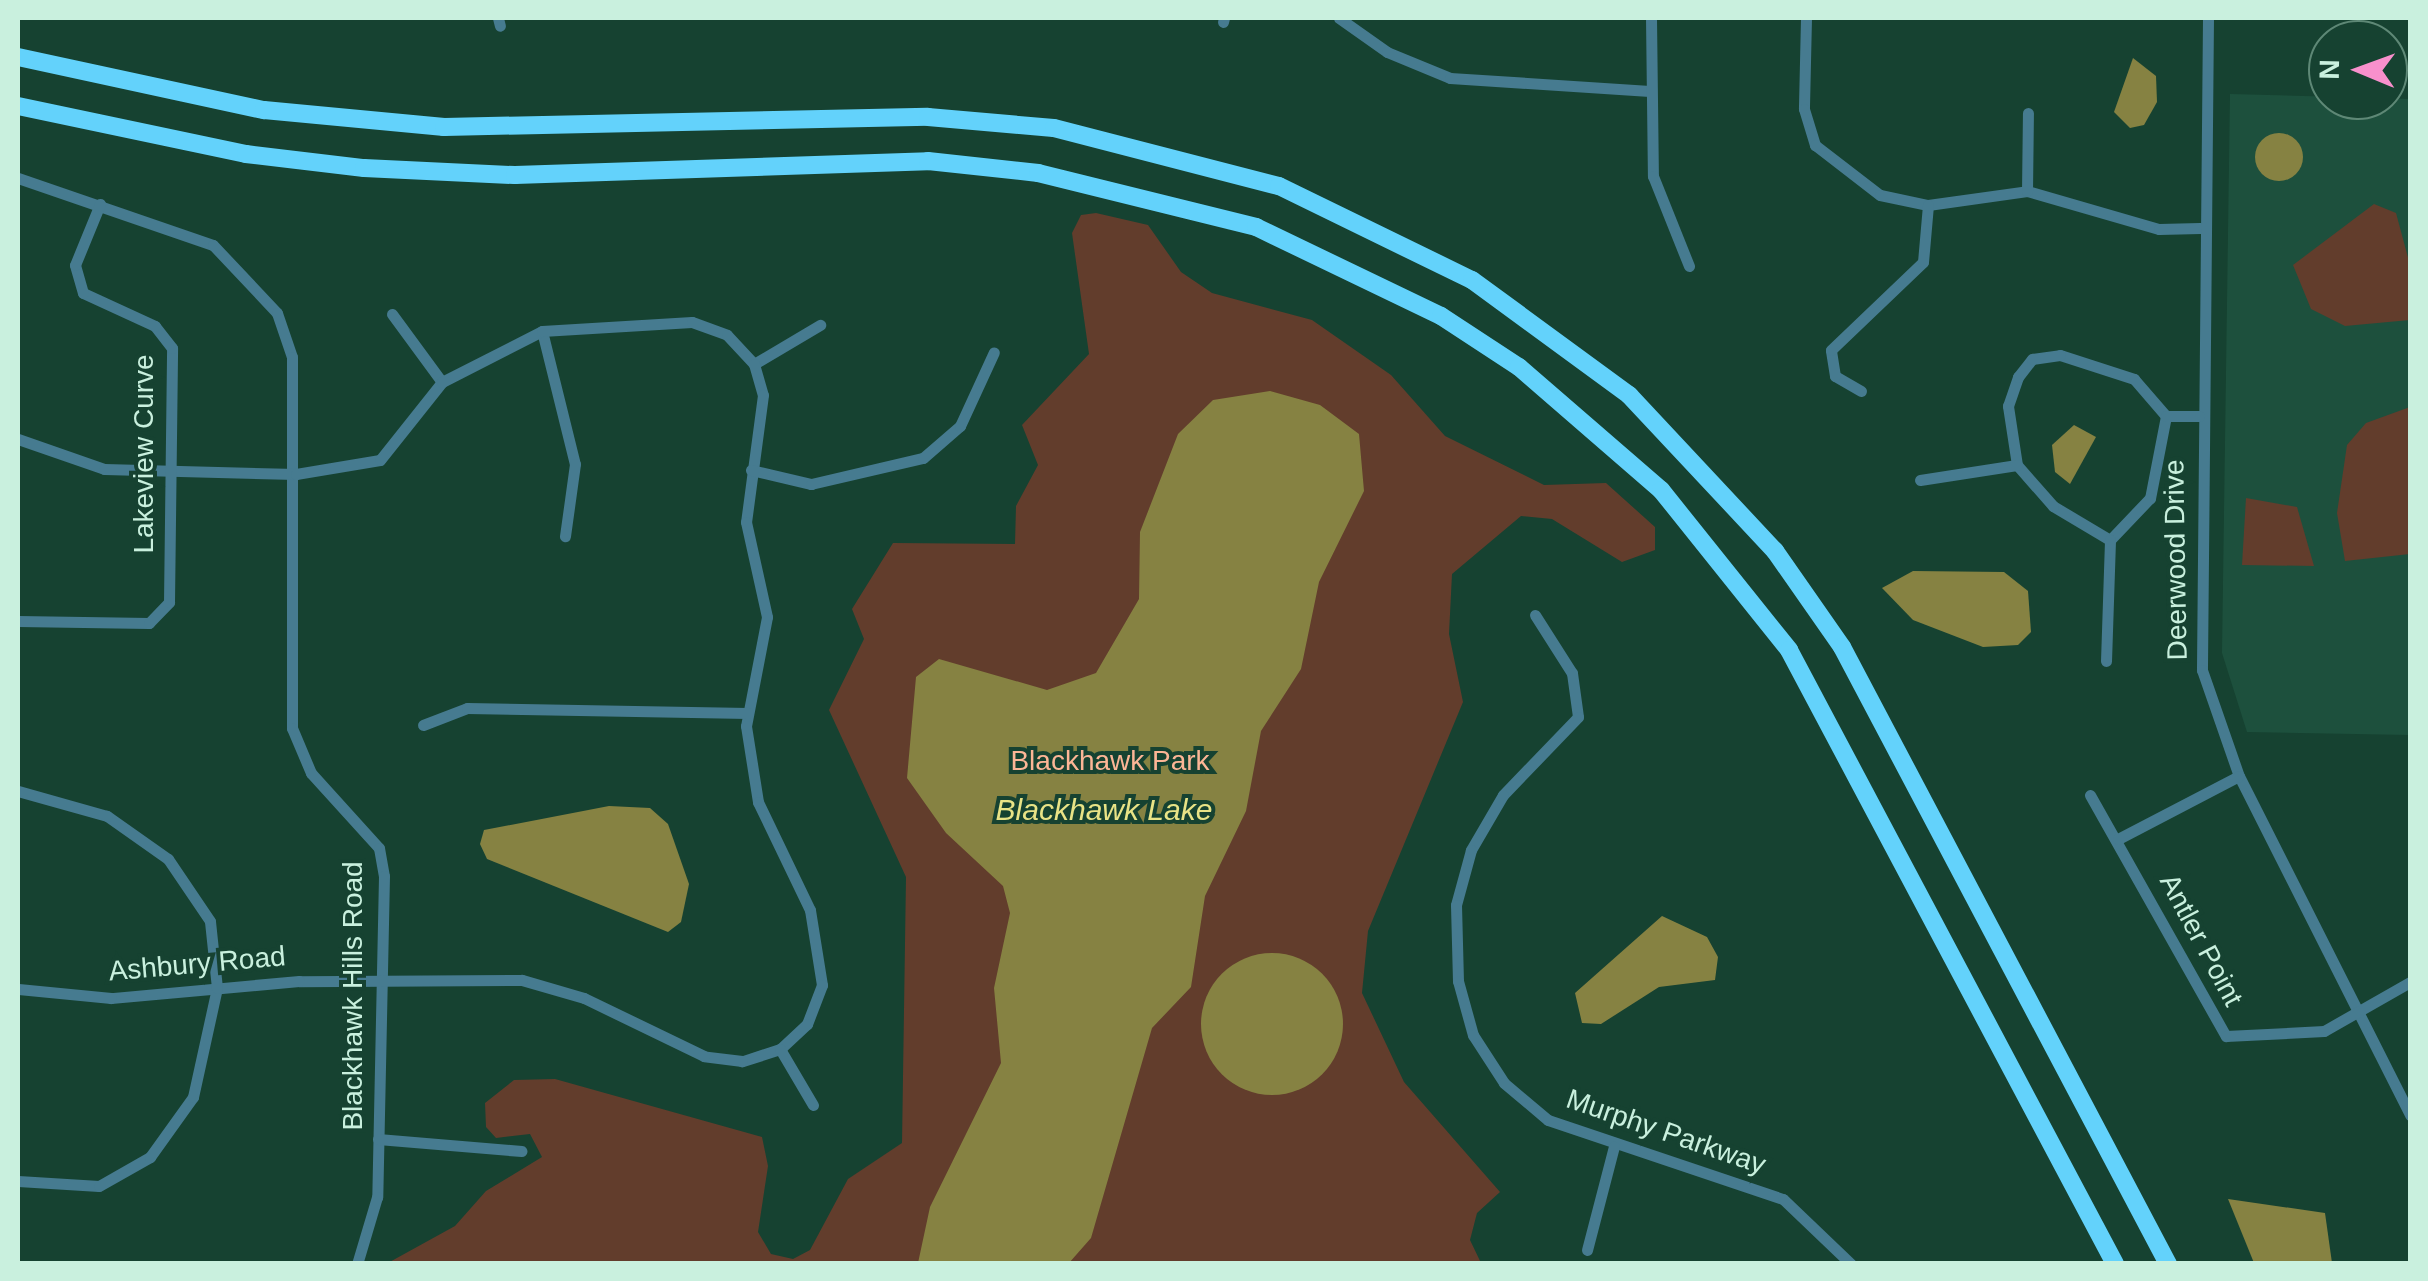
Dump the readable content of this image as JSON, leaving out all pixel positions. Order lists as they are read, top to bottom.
{
  "streets": {
    "street": [
      "Lakeview Curve",
      "Deerwood Drive",
      "Antler Point",
      "Ashbury Road",
      "Blackhawk Hills Road",
      "Murphy Parkway"
    ]
  },
  "crossings": [
    ["Lakeview Curve", "Blackhawk Hills Road"],
    ["Deerwood Drive", "Antler Point"],
    ["Ashbury Road", "Blackhawk Hills Road"]
  ],
  "water": ["Blackhawk Lake"],
  "parks": ["Blackhawk Park"],
  "north": "left"
}
